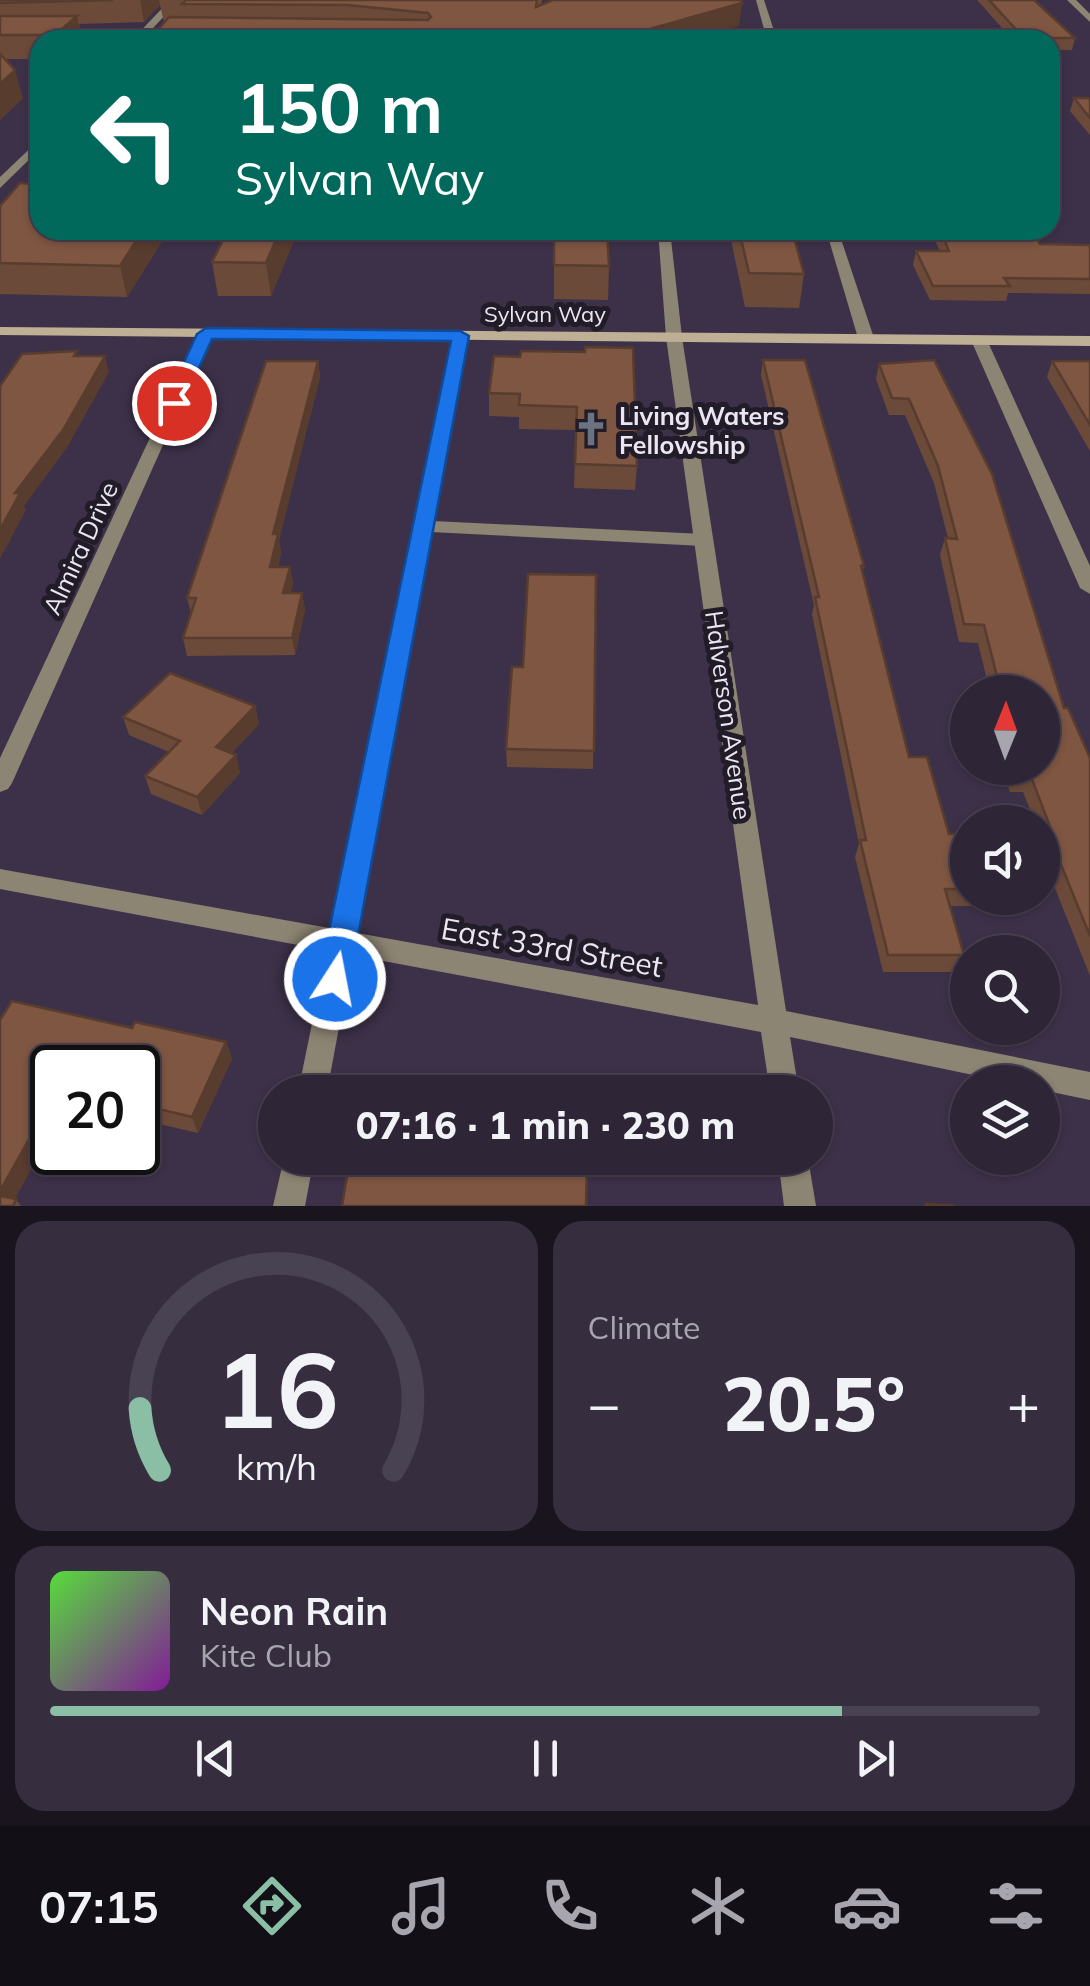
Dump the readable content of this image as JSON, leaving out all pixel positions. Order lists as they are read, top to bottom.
{
  "streets": {
    "main road": ["Sylvan Way"],
    "street": ["Almira Drive", "Halverson Avenue", "East 33rd Street"]
  },
  "crossings": [
    ["Sylvan Way", "Almira Drive"],
    ["Sylvan Way", "Halverson Avenue"],
    ["Halverson Avenue", "East 33rd Street"]
  ],
  "places": {
    "church": ["Living Waters Fellowship"]
  },
  "north": "top",
  "page": {
    "turn": ["150 m", "Sylvan Way"],
    "limit": "20",
    "trip": "07:16 · 1 min · 230 m",
    "tile": "Climate",
    "heat": ["−", "20.5°", "+"],
    "song": ["Neon Rain", "Kite Club"],
    "tabs": "07:15",
    "gauge": ["16", "km/h"]
  }
}
